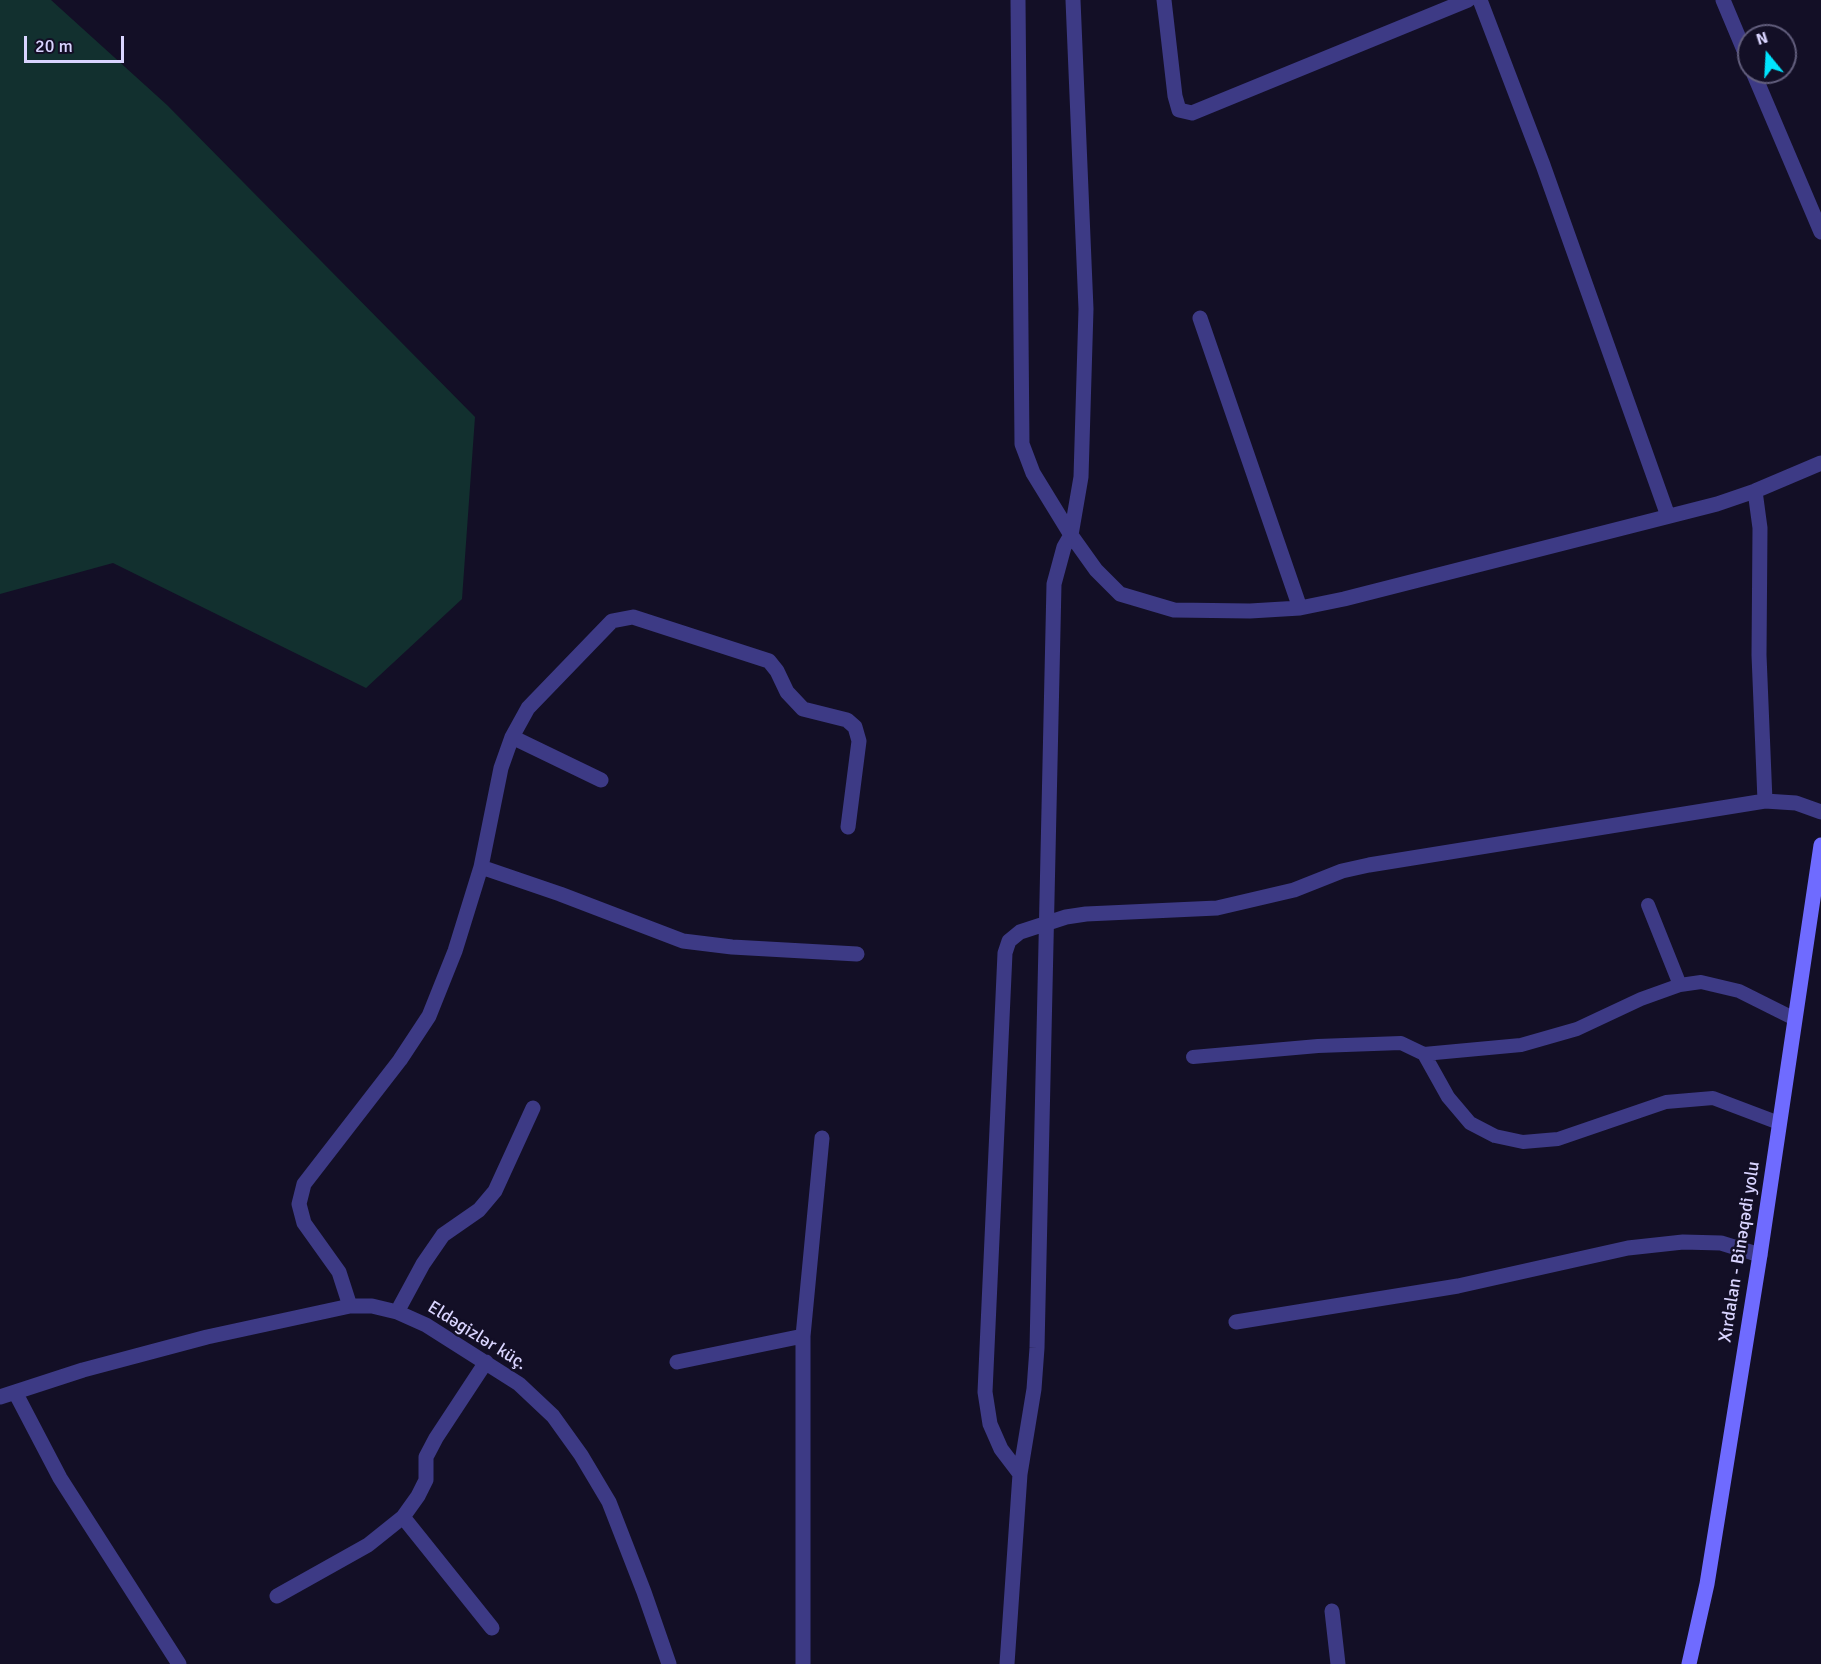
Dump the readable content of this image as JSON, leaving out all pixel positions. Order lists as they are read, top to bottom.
{
  "streets": {
    "main road": ["Xırdalan - Binəqədi yolu"],
    "street": ["Eldəgizlər küç."]
  },
  "scale_bar": "20 m",
  "north": "top"
}
